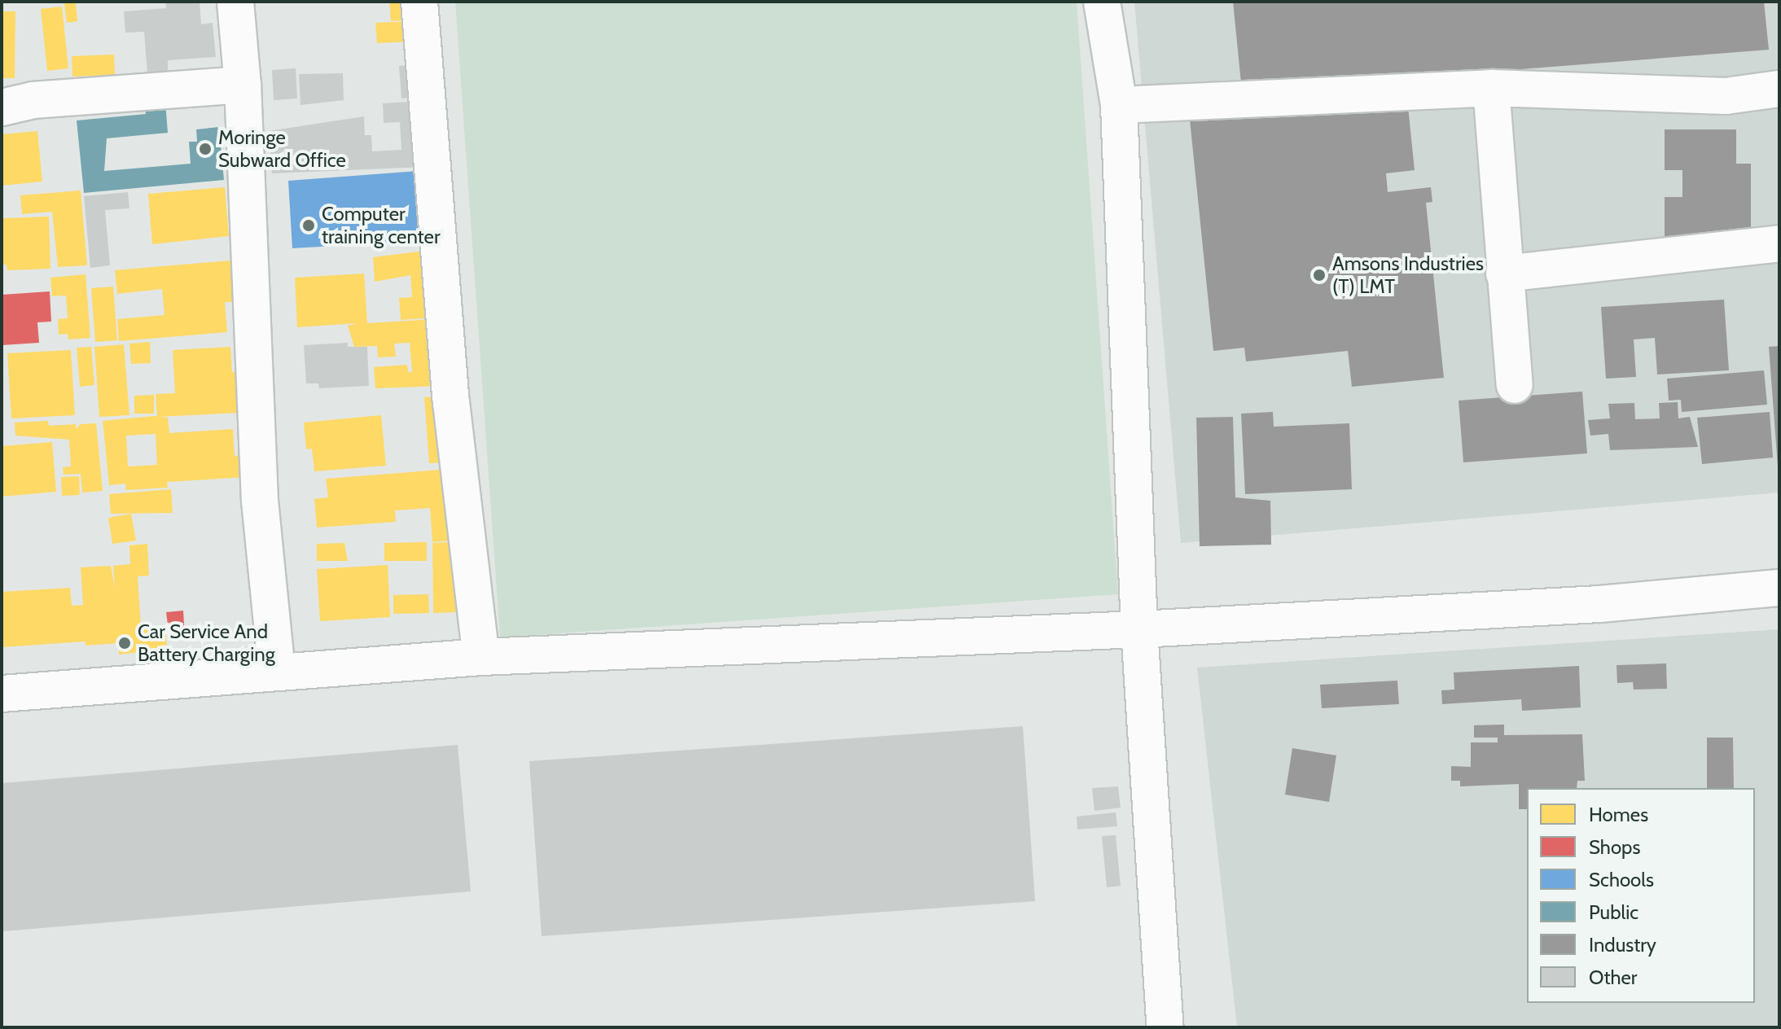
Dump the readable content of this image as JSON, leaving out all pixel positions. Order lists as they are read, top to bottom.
{
  "places": [
    "Moringe Subward Office",
    "Computer training center",
    "Amsons Industries (T) LMT",
    "Car Service And Battery Charging"
  ],
  "legend": [
    "Homes",
    "Shops",
    "Schools",
    "Public",
    "Industry",
    "Other"
  ]
}
